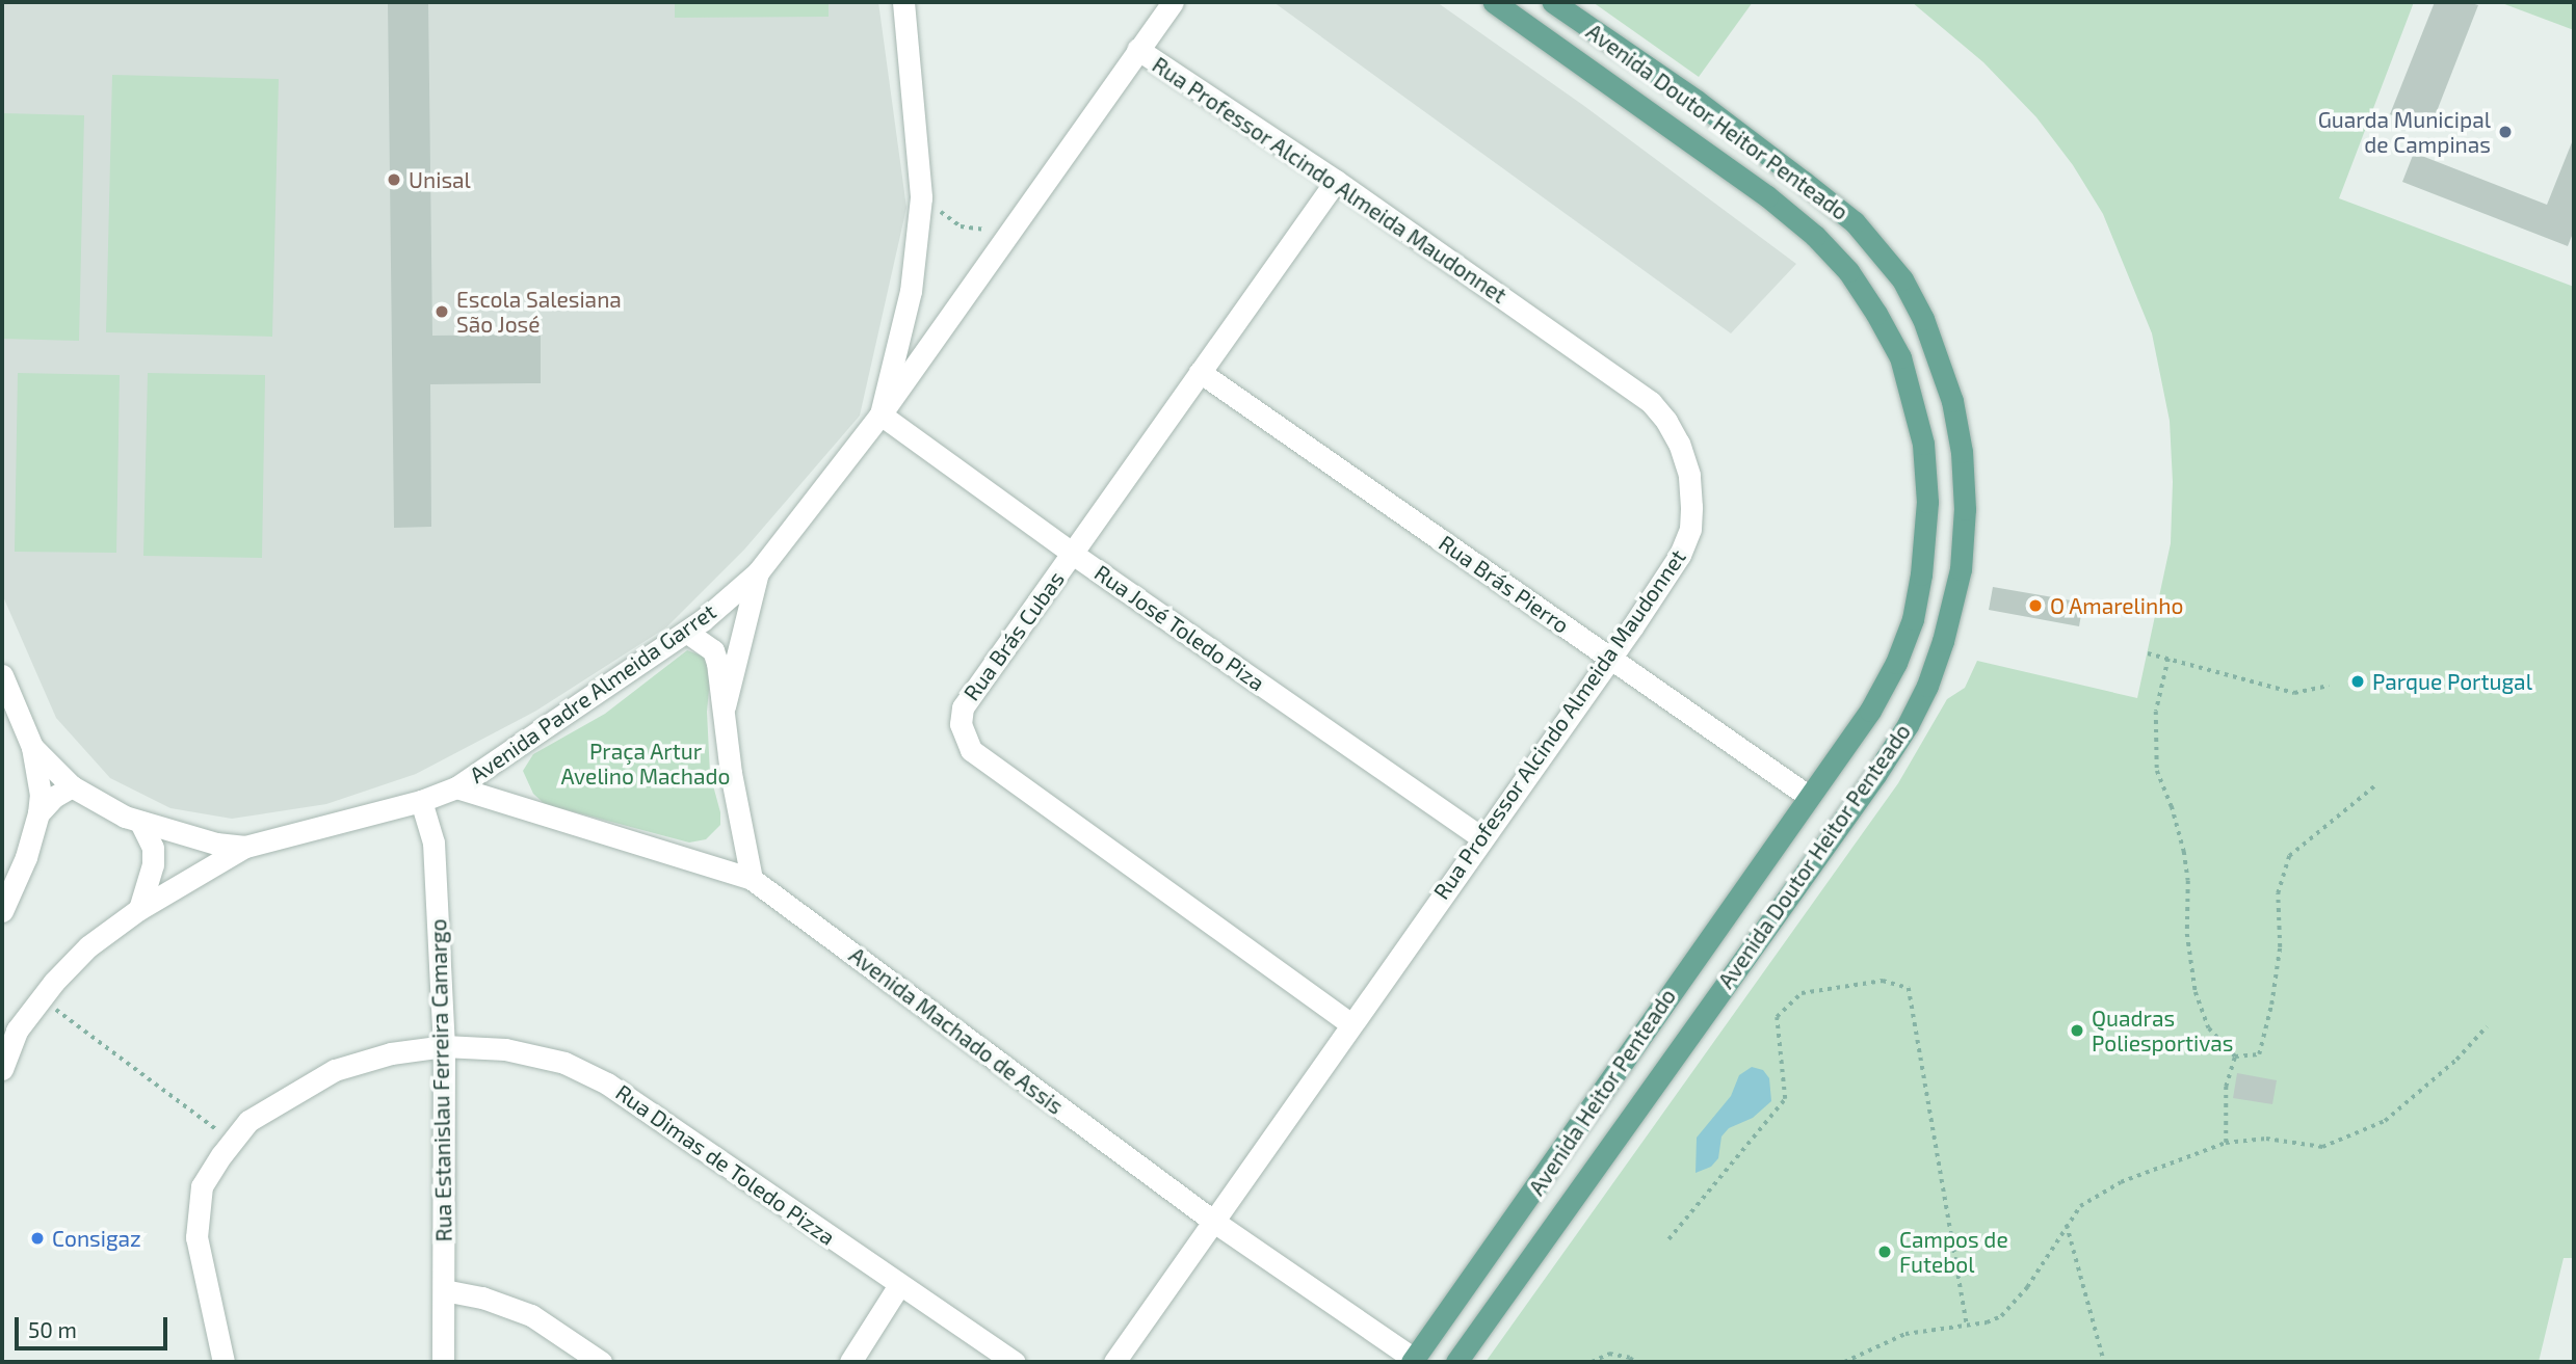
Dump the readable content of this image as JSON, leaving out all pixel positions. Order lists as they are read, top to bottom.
{
  "streets": {
    "main road": ["Avenida Doutor Heitor Penteado", "Avenida Heitor Penteado"],
    "street": [
      "Rua Professor Alcindo Almeida Maudonnet",
      "Rua Brás Pierro",
      "Rua José Toledo Piza",
      "Rua Brás Cubas",
      "Avenida Padre Almeida Garret",
      "Avenida Machado de Assis",
      "Rua Estanislau Ferreira Camargo",
      "Rua Dimas de Toledo Pizza"
    ]
  },
  "crossings": [
    ["Avenida Doutor Heitor Penteado", "Rua Brás Pierro"],
    ["Avenida Doutor Heitor Penteado", "Avenida Heitor Penteado"],
    ["Rua Professor Alcindo Almeida Maudonnet", "Rua Brás Pierro"],
    ["Rua Professor Alcindo Almeida Maudonnet", "Rua José Toledo Piza"],
    ["Rua Professor Alcindo Almeida Maudonnet", "Rua Brás Cubas"],
    ["Rua Professor Alcindo Almeida Maudonnet", "Avenida Padre Almeida Garret"],
    ["Rua Professor Alcindo Almeida Maudonnet", "Avenida Machado de Assis"],
    ["Rua Brás Pierro", "Rua Brás Cubas"],
    ["Rua José Toledo Piza", "Rua Brás Cubas"],
    ["Rua José Toledo Piza", "Avenida Padre Almeida Garret"],
    ["Avenida Padre Almeida Garret", "Avenida Machado de Assis"],
    ["Avenida Padre Almeida Garret", "Rua Estanislau Ferreira Camargo"],
    ["Avenida Machado de Assis", "Avenida Heitor Penteado"],
    ["Rua Estanislau Ferreira Camargo", "Rua Dimas de Toledo Pizza"]
  ],
  "parks": ["Praça Artur Avelino Machado"],
  "places": [
    "Guarda Municipal de Campinas",
    "Unisal",
    "Escola Salesiana São José",
    "O Amarelinho",
    "Parque Portugal",
    "Quadras Poliesportivas",
    "Consigaz",
    "Campos de Futebol"
  ],
  "scale_bar": "50 m"
}
